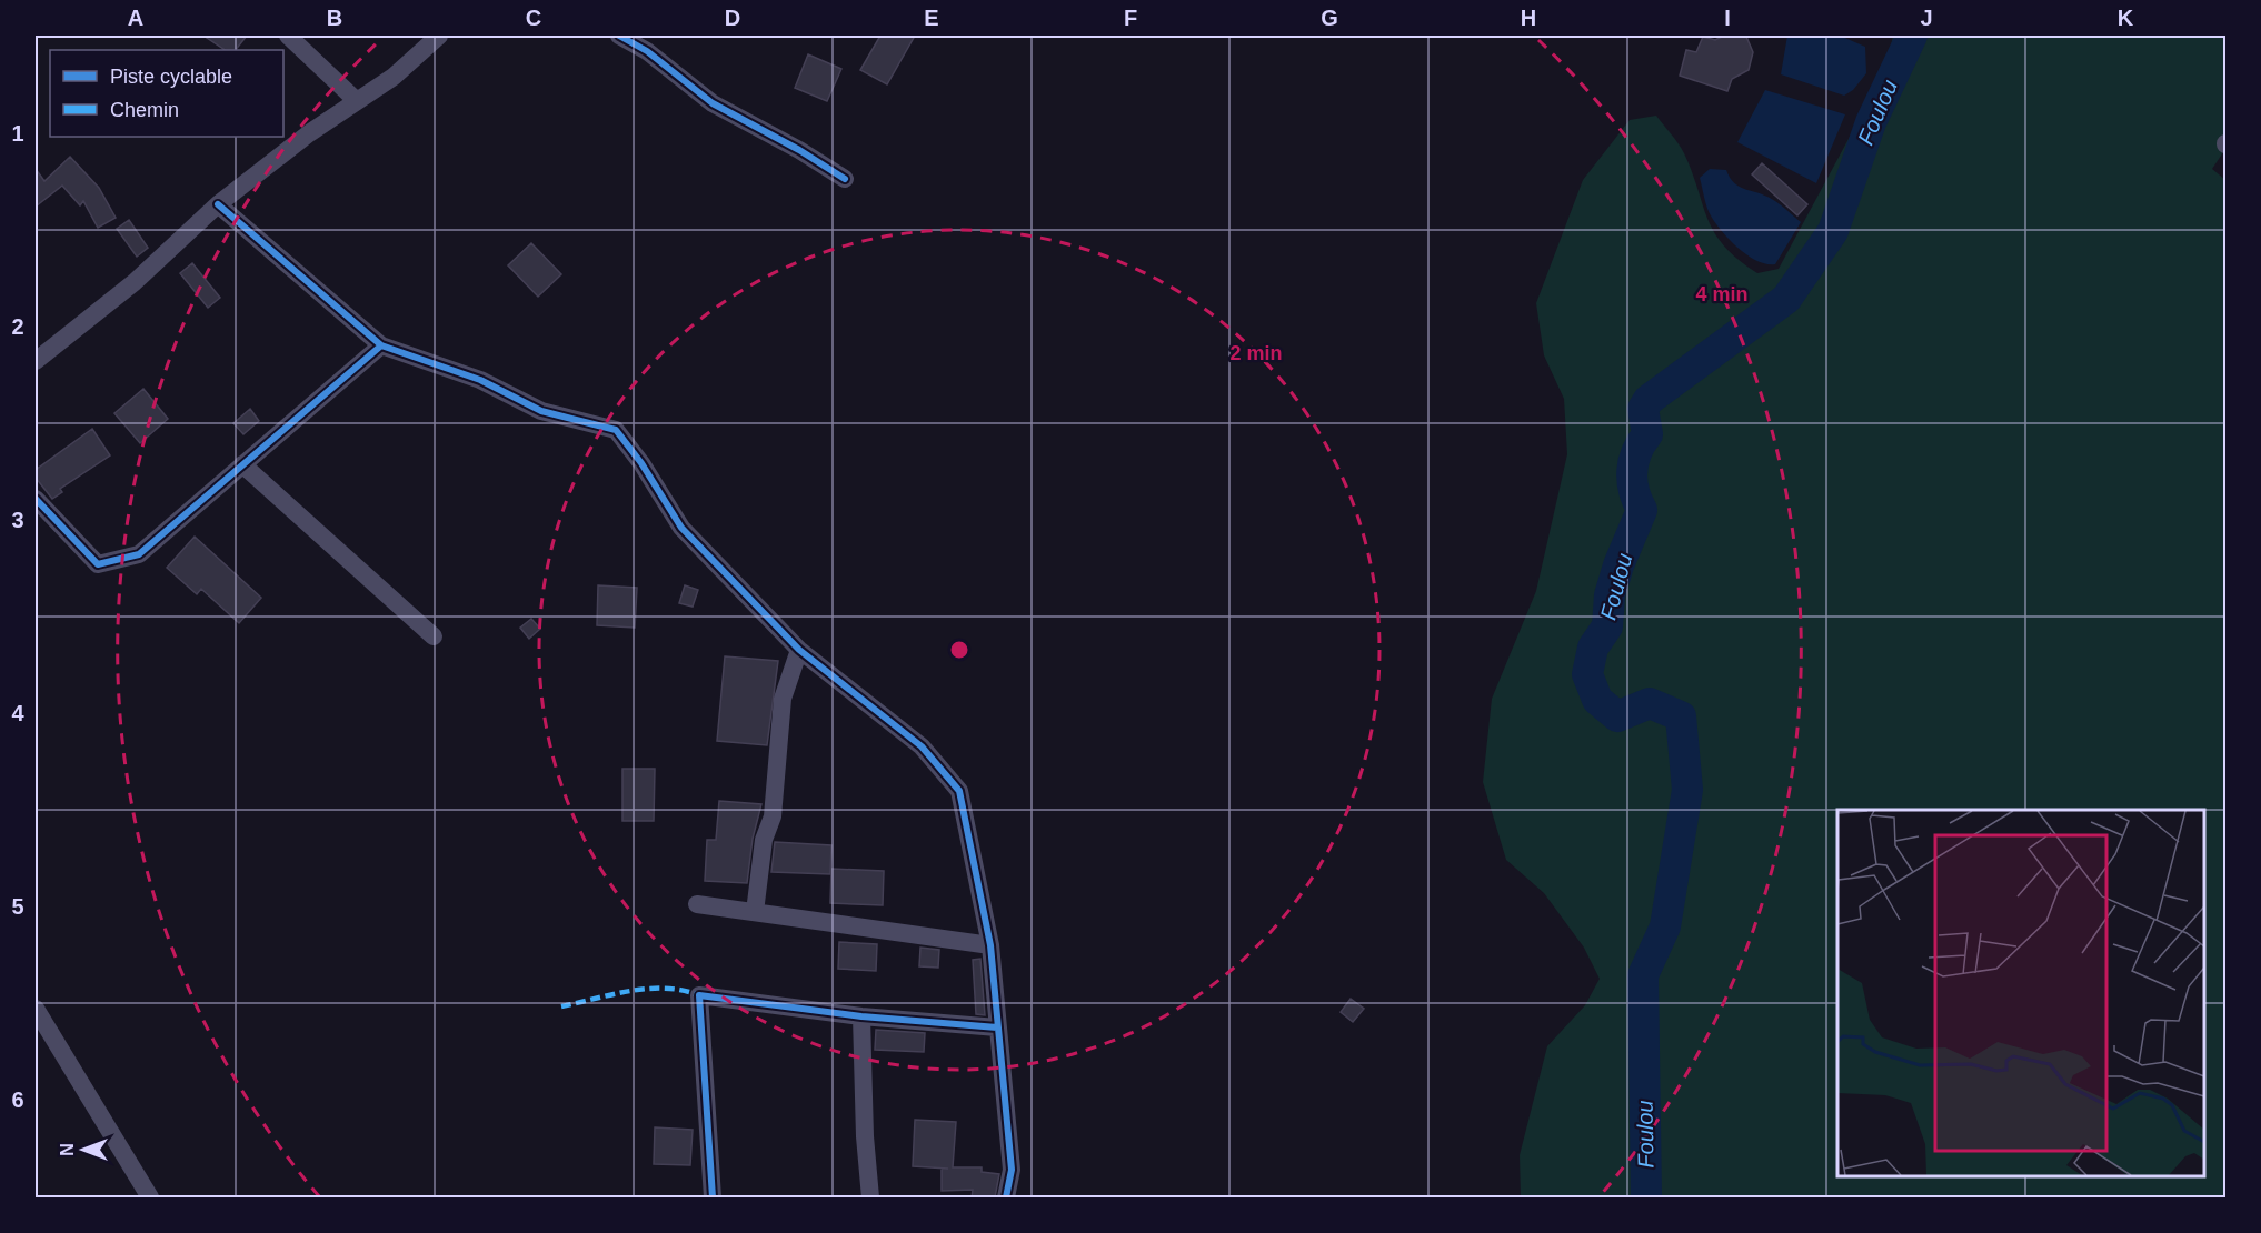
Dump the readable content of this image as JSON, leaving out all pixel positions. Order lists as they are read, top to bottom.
{
  "water": ["Foulou"],
  "legend": ["Piste cyclable", "Chemin"],
  "north": "left",
  "grid": {
    "columns": [
      "A",
      "B",
      "C",
      "D",
      "E",
      "F",
      "G",
      "H",
      "I",
      "J",
      "K"
    ],
    "rows": [
      "1",
      "2",
      "3",
      "4",
      "5",
      "6"
    ]
  },
  "rings": ["4 min", "2 min"]
}
